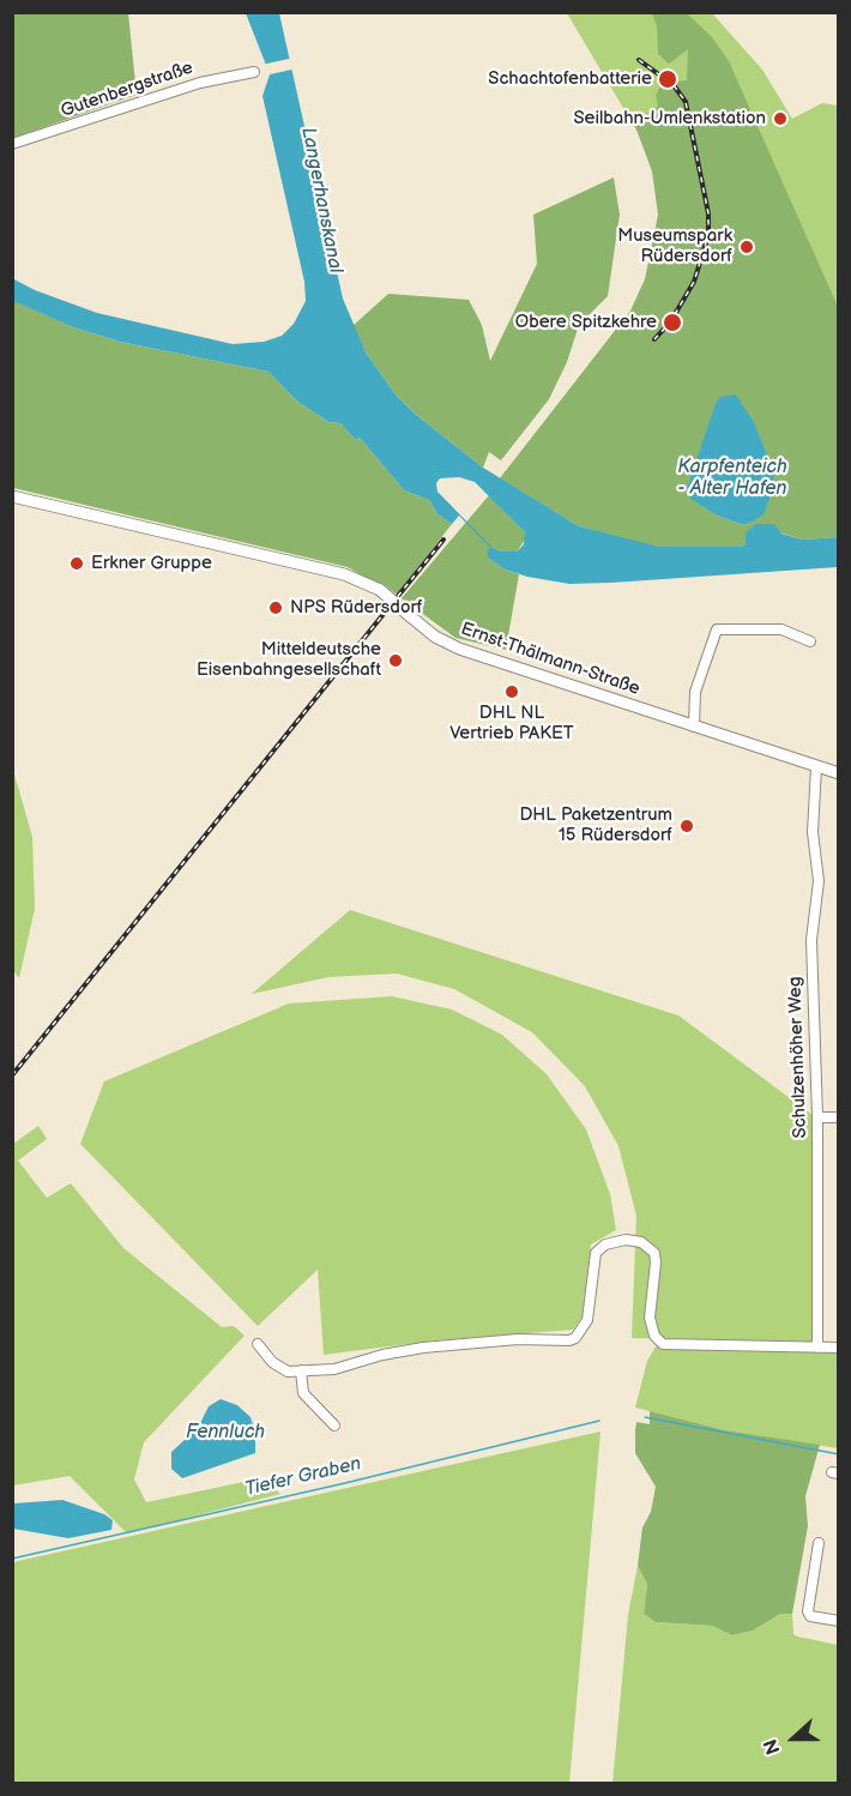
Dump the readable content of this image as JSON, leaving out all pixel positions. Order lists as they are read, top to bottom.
{
  "streets": {
    "main road": ["Ernst-Thälmann-Straße"],
    "street": ["Gutenbergstraße", "Schulzenhöher Weg"]
  },
  "crossings": [
    ["Ernst-Thälmann-Straße", "Schulzenhöher Weg"]
  ],
  "water": [
    "Langerhanskanal",
    "Karpfenteich - Alter Hafen",
    "Fennluch",
    "Tiefer Graben"
  ],
  "places": [
    "Schachtofenbatterie",
    "Seilbahn-Umlenkstation",
    "Museumspark Rüdersdorf",
    "Obere Spitzkehre",
    "Erkner Gruppe",
    "NPS Rüdersdorf",
    "Mitteldeutsche Eisenbahngesellschaft",
    "DHL NL Vertrieb PAKET",
    "DHL Paketzentrum 15 Rüdersdorf"
  ],
  "north": "left"
}
